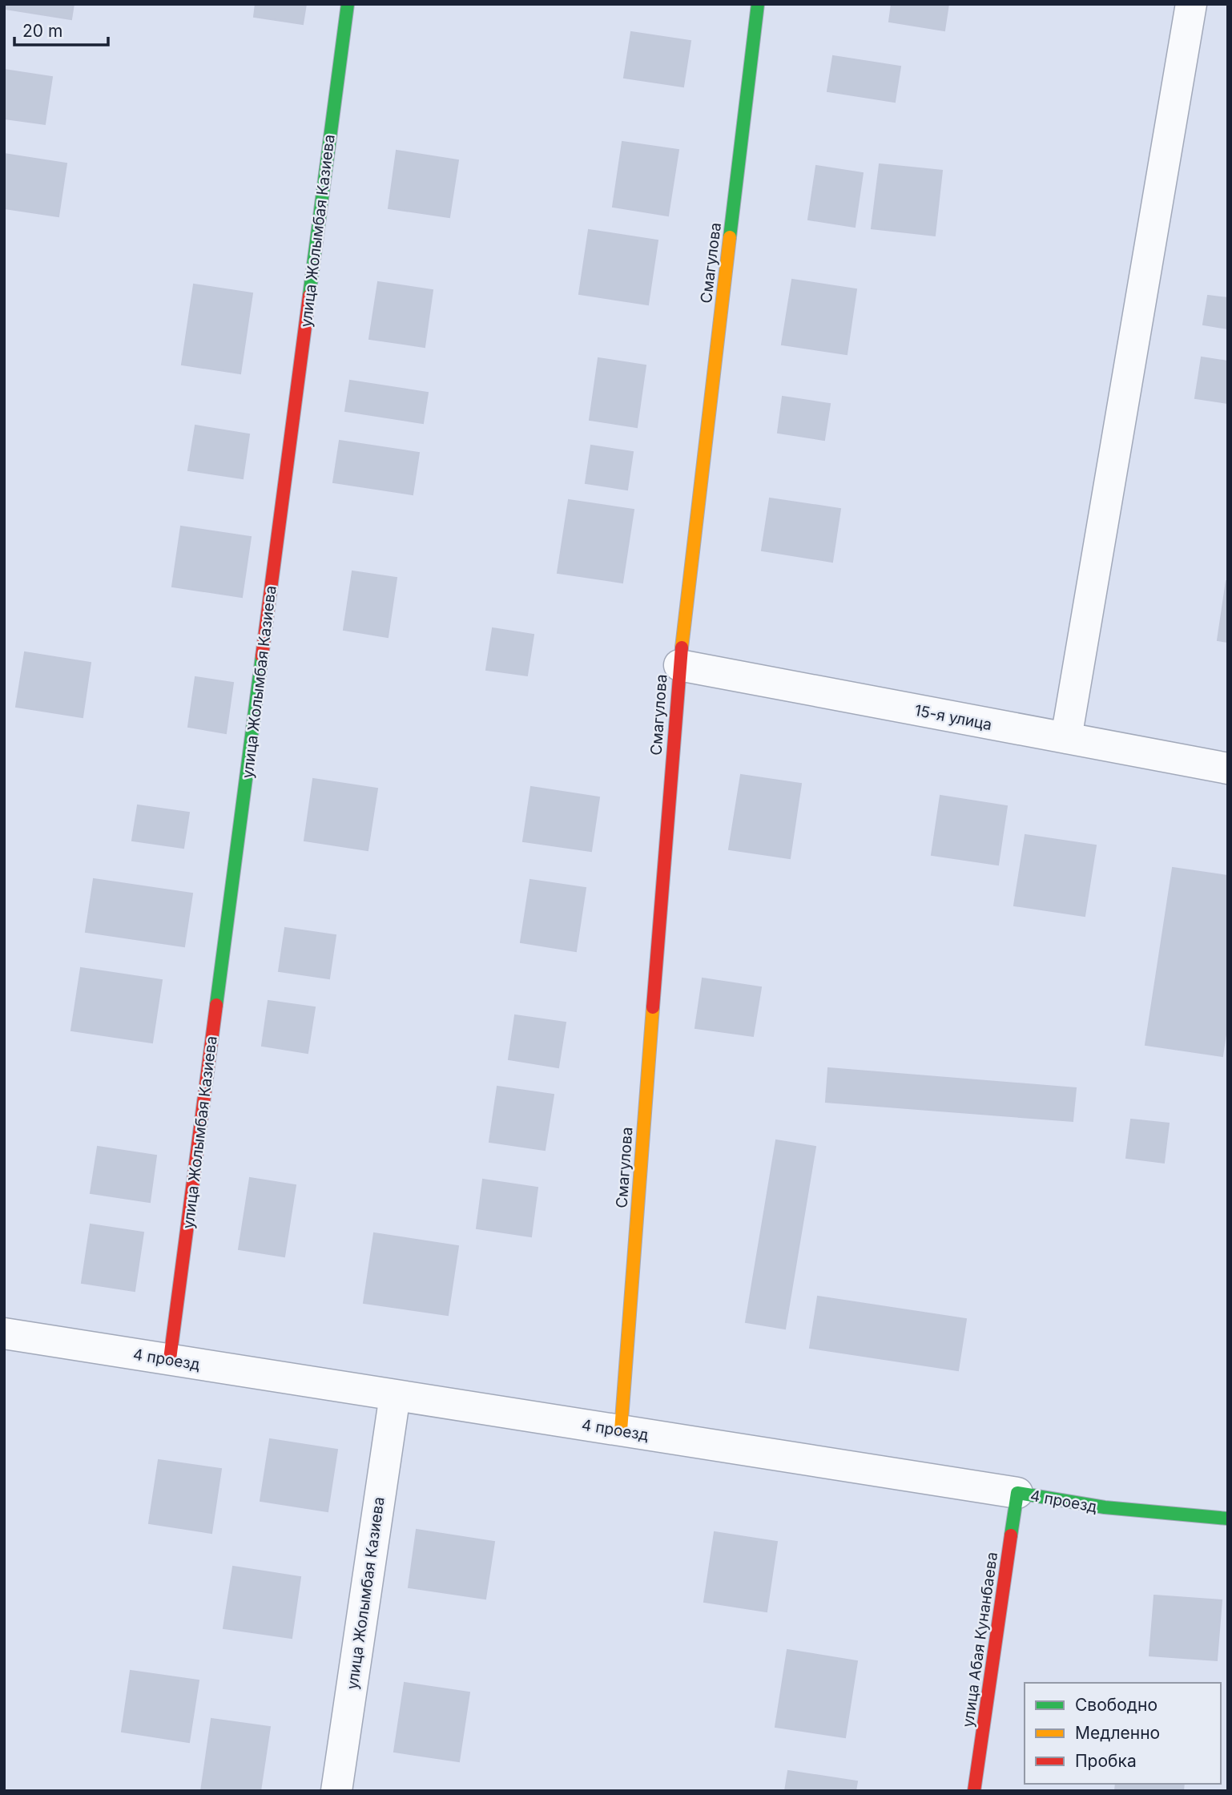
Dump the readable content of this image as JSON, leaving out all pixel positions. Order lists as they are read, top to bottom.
{
  "streets": {
    "street": [
      "улица Жолымбая Казиева",
      "Смагулова",
      "15-я улица",
      "4 проезд",
      "улица Абая Кунанбаева"
    ]
  },
  "crossings": [
    ["улица Жолымбая Казиева", "4 проезд"],
    ["Смагулова", "15-я улица"],
    ["Смагулова", "4 проезд"],
    ["4 проезд", "улица Абая Кунанбаева"]
  ],
  "legend": ["Свободно", "Медленно", "Пробка"],
  "scale_bar": "20 m"
}
